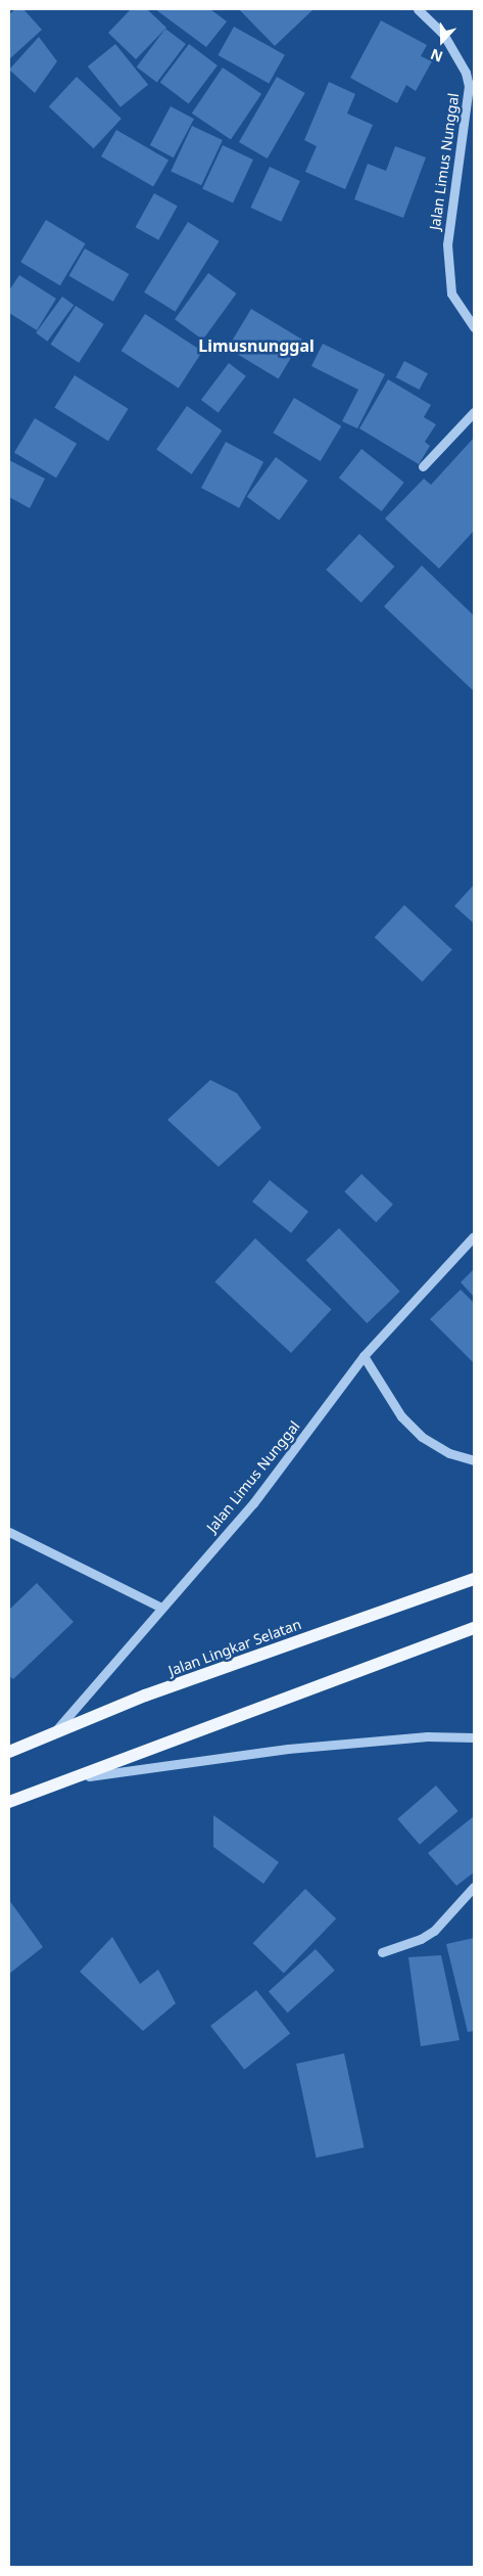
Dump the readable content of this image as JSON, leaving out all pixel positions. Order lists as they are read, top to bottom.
{
  "streets": {
    "main road": ["Jalan Lingkar Selatan"],
    "street": ["Jalan Limus Nunggal"]
  },
  "crossings": [
    ["Jalan Limus Nunggal", "Jalan Lingkar Selatan"]
  ],
  "districts": ["Limusnunggal"],
  "north": "bottom"
}
